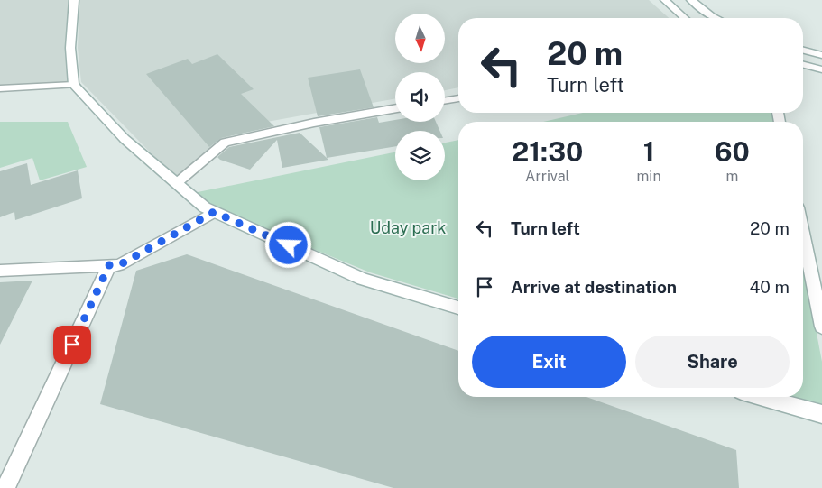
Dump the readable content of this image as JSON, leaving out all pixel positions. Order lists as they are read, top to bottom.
{
  "parks": ["Uday park"],
  "north": "bottom",
  "page": {
    "turn": ["20 m", "Turn left"],
    "eta": [
      "21:30",
      "Arrival",
      "1",
      "min",
      "60",
      "m"
    ],
    "list": [
      {
        "name": "Turn left",
        "value": "20 m"
      },
      {
        "name": "Arrive at destination",
        "value": "40 m"
      }
    ],
    "buttons": ["Exit", "Share"]
  }
}
